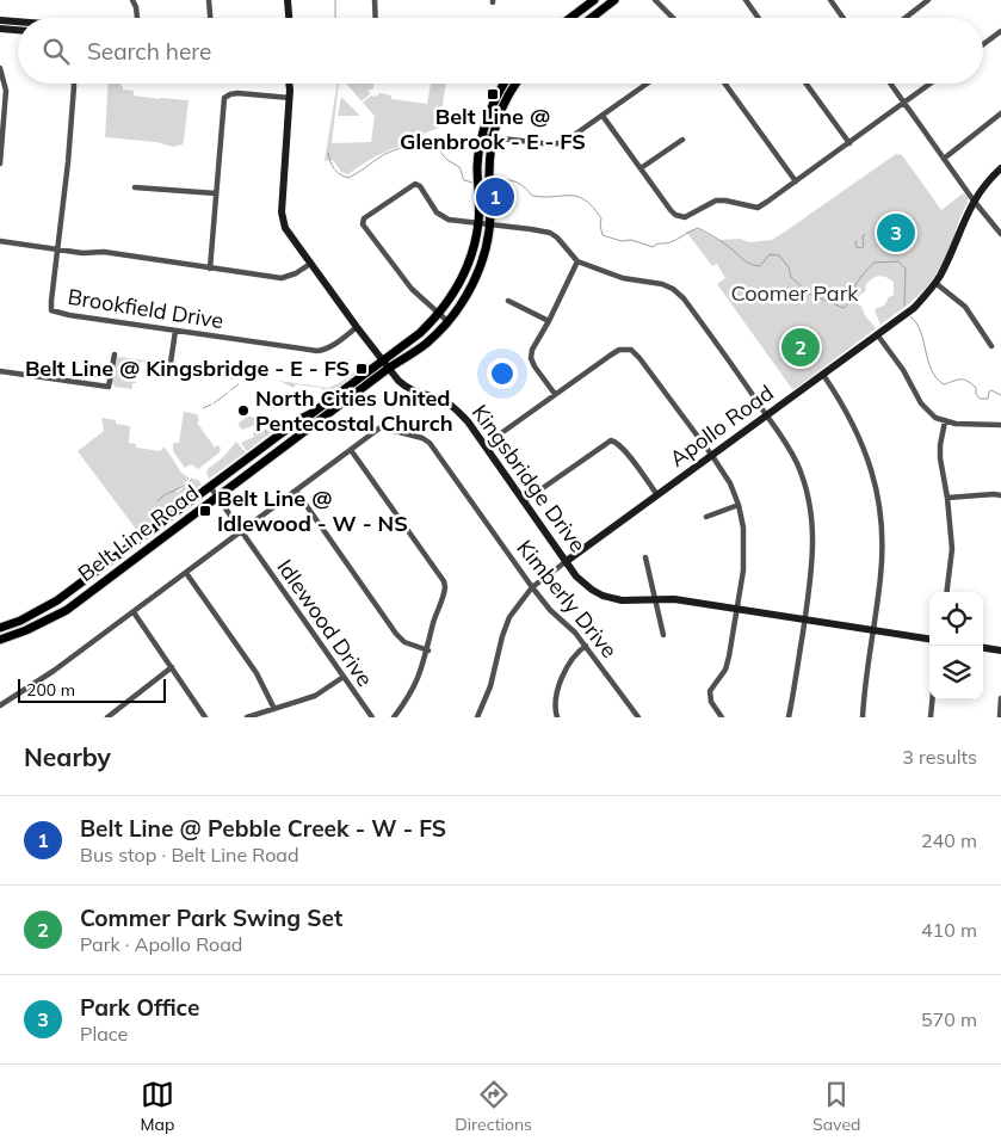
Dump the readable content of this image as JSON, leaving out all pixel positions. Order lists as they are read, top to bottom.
{
  "streets": {
    "main road": ["Belt Line Road"],
    "street": [
      "Brookfield Drive",
      "Apollo Road",
      "Kingsbridge Drive",
      "Kimberly Drive",
      "Idlewood Drive"
    ]
  },
  "crossings": [
    ["Brookfield Drive", "Kingsbridge Drive"],
    ["Apollo Road", "Kingsbridge Drive"],
    ["Apollo Road", "Kimberly Drive"],
    ["Kingsbridge Drive", "Belt Line Road"],
    ["Belt Line Road", "Idlewood Drive"]
  ],
  "parks": ["Coomer Park"],
  "places": {
    "transit": ["Belt Line @ Glenbrook - E - FS", "Belt Line @ Kingsbridge - E - FS", "Belt Line @ Idlewood - W - NS"],
    "other": ["North Cities United Pentecostal Church"]
  },
  "scale_bar": "200 m",
  "page": {
    "search": "Search here",
    "pins": ["1", "3", "2"],
    "scale": "200 m",
    "heading": ["Nearby", "3 results"],
    "list": [
      {
        "mark": "1",
        "name": "Belt Line @ Pebble Creek - W - FS",
        "note": "Bus stop · Belt Line Road",
        "value": "240 m"
      },
      {
        "mark": "2",
        "name": "Commer Park Swing Set",
        "note": "Park · Apollo Road",
        "value": "410 m"
      },
      {
        "mark": "3",
        "name": "Park Office",
        "note": "Place",
        "value": "570 m"
      }
    ],
    "nav": ["Map", "Directions", "Saved"]
  }
}
